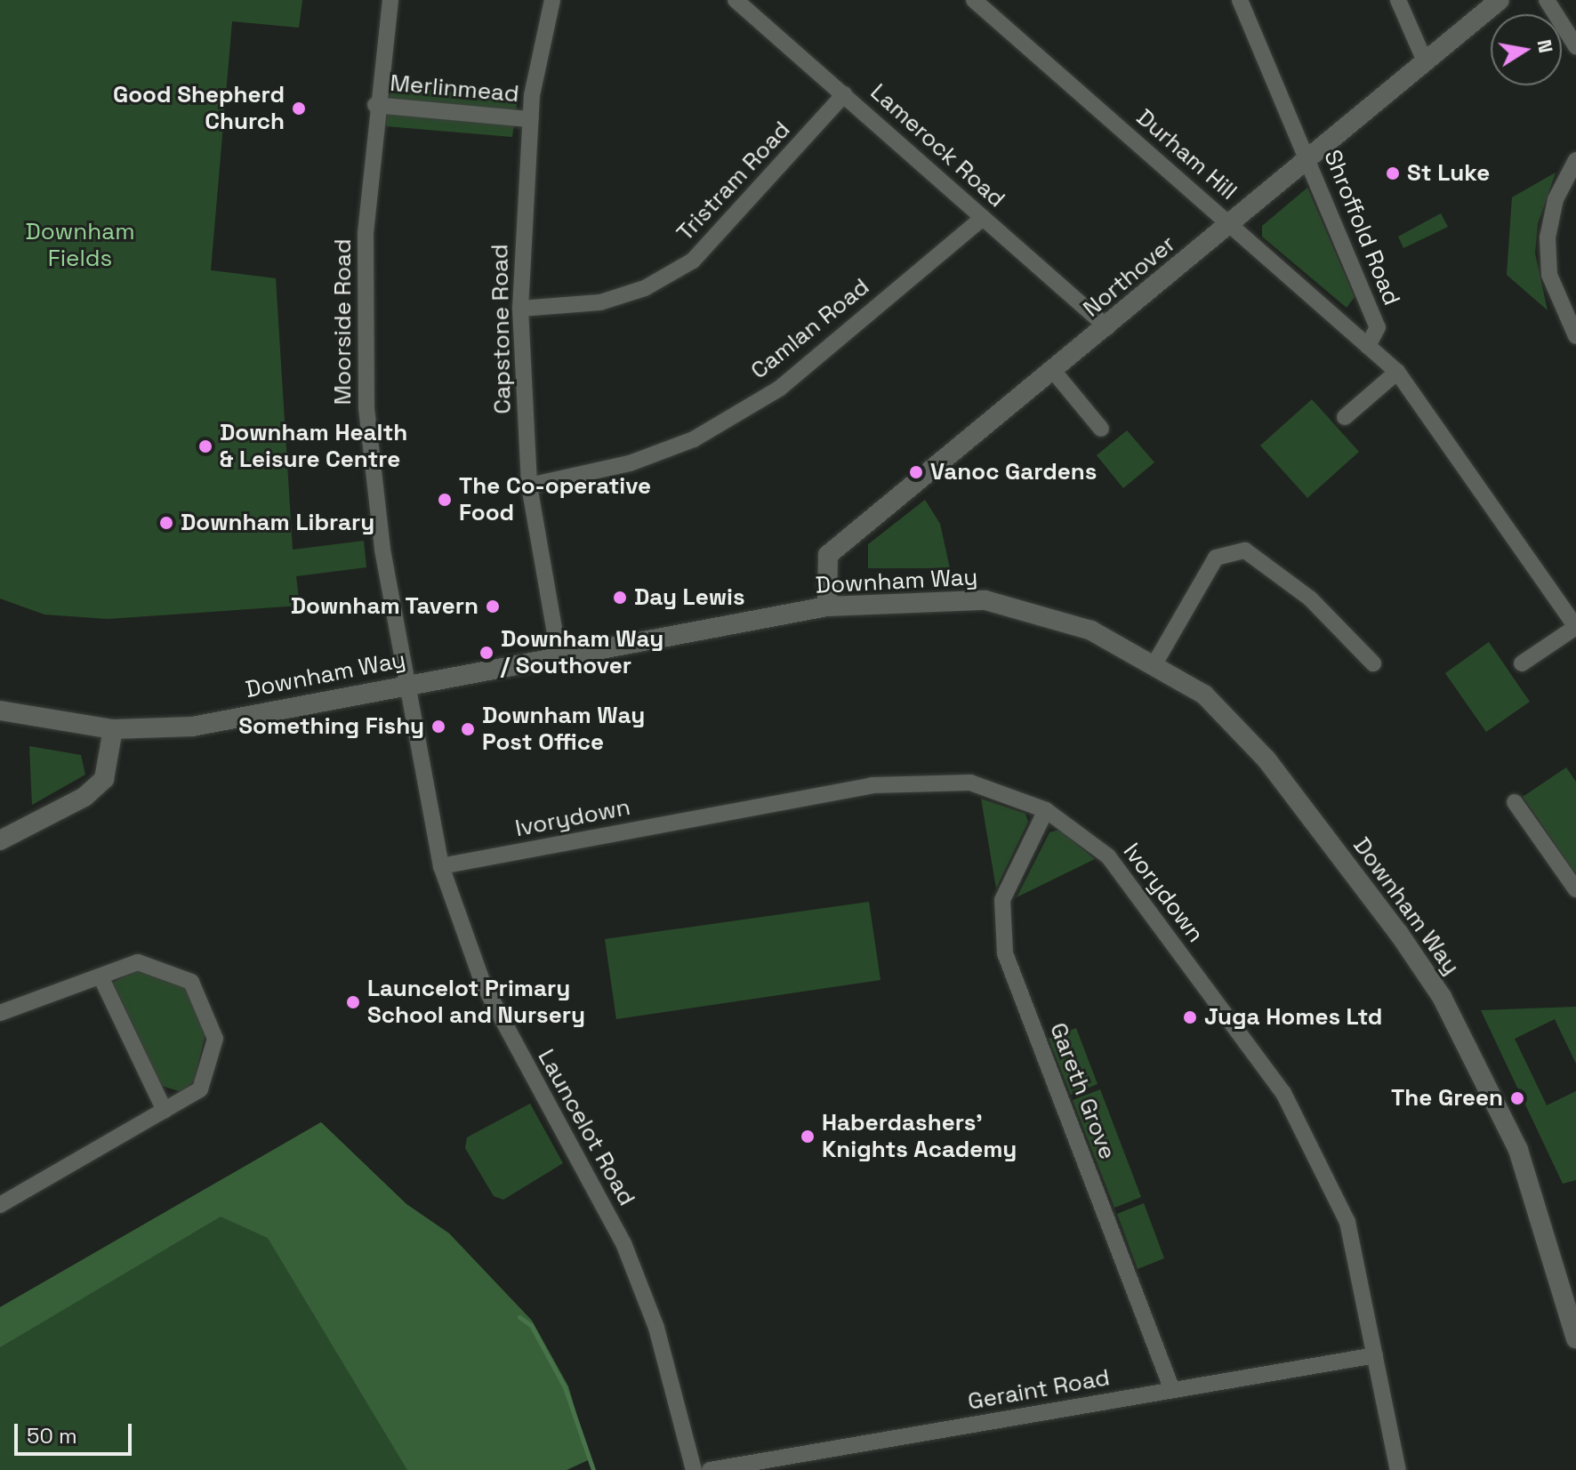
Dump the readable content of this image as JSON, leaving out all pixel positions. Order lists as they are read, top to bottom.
{
  "streets": {
    "street": [
      "Merlinmead",
      "Lamerock Road",
      "Durham Hill",
      "Tristram Road",
      "Shroffold Road",
      "Northover",
      "Moorside Road",
      "Capstone Road",
      "Camlan Road",
      "Downham Way",
      "Ivorydown",
      "Gareth Grove",
      "Launcelot Road",
      "Geraint Road"
    ]
  },
  "crossings": [
    ["Merlinmead", "Moorside Road"],
    ["Merlinmead", "Capstone Road"],
    ["Lamerock Road", "Tristram Road"],
    ["Lamerock Road", "Northover"],
    ["Lamerock Road", "Camlan Road"],
    ["Durham Hill", "Shroffold Road"],
    ["Durham Hill", "Northover"],
    ["Tristram Road", "Capstone Road"],
    ["Shroffold Road", "Northover"],
    ["Northover", "Downham Way"],
    ["Moorside Road", "Downham Way"],
    ["Moorside Road", "Launcelot Road"],
    ["Capstone Road", "Camlan Road"],
    ["Capstone Road", "Downham Way"],
    ["Downham Way", "Launcelot Road"],
    ["Ivorydown", "Gareth Grove"],
    ["Ivorydown", "Launcelot Road"],
    ["Ivorydown", "Geraint Road"],
    ["Gareth Grove", "Geraint Road"]
  ],
  "parks": ["Downham Fields"],
  "places": [
    "Good Shepherd Church",
    "St Luke",
    "Downham Health & Leisure Centre",
    "Vanoc Gardens",
    "The Co-operative Food",
    "Downham Library",
    "Day Lewis",
    "Downham Tavern",
    "Downham Way / Southover",
    "Something Fishy",
    "Downham Way Post Office",
    "Launcelot Primary School and Nursery",
    "Juga Homes Ltd",
    "The Green",
    "Haberdashers' Knights Academy"
  ],
  "scale_bar": "50 m",
  "north": "right"
}
